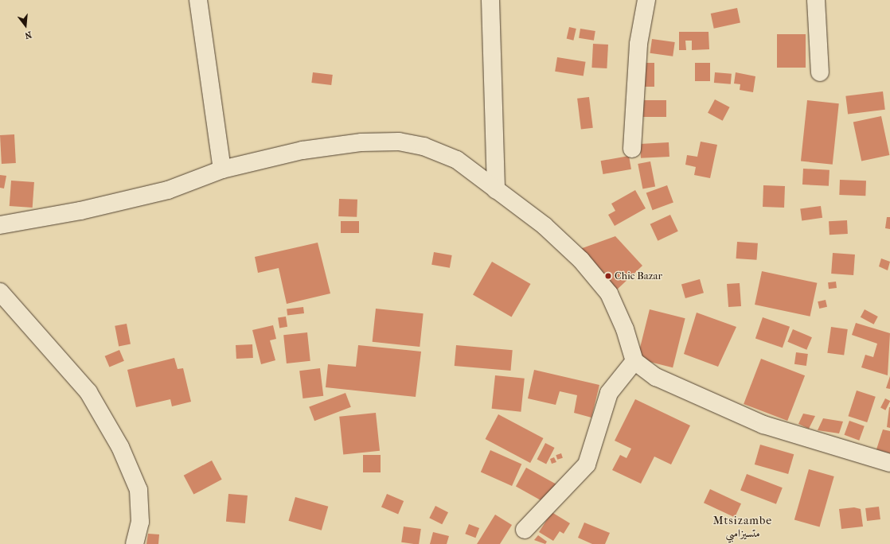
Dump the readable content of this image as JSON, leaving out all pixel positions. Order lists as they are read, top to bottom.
{
  "districts": ["Mtsizambe متسيزامبي"],
  "places": ["Chic Bazar"],
  "north": "bottom"
}
